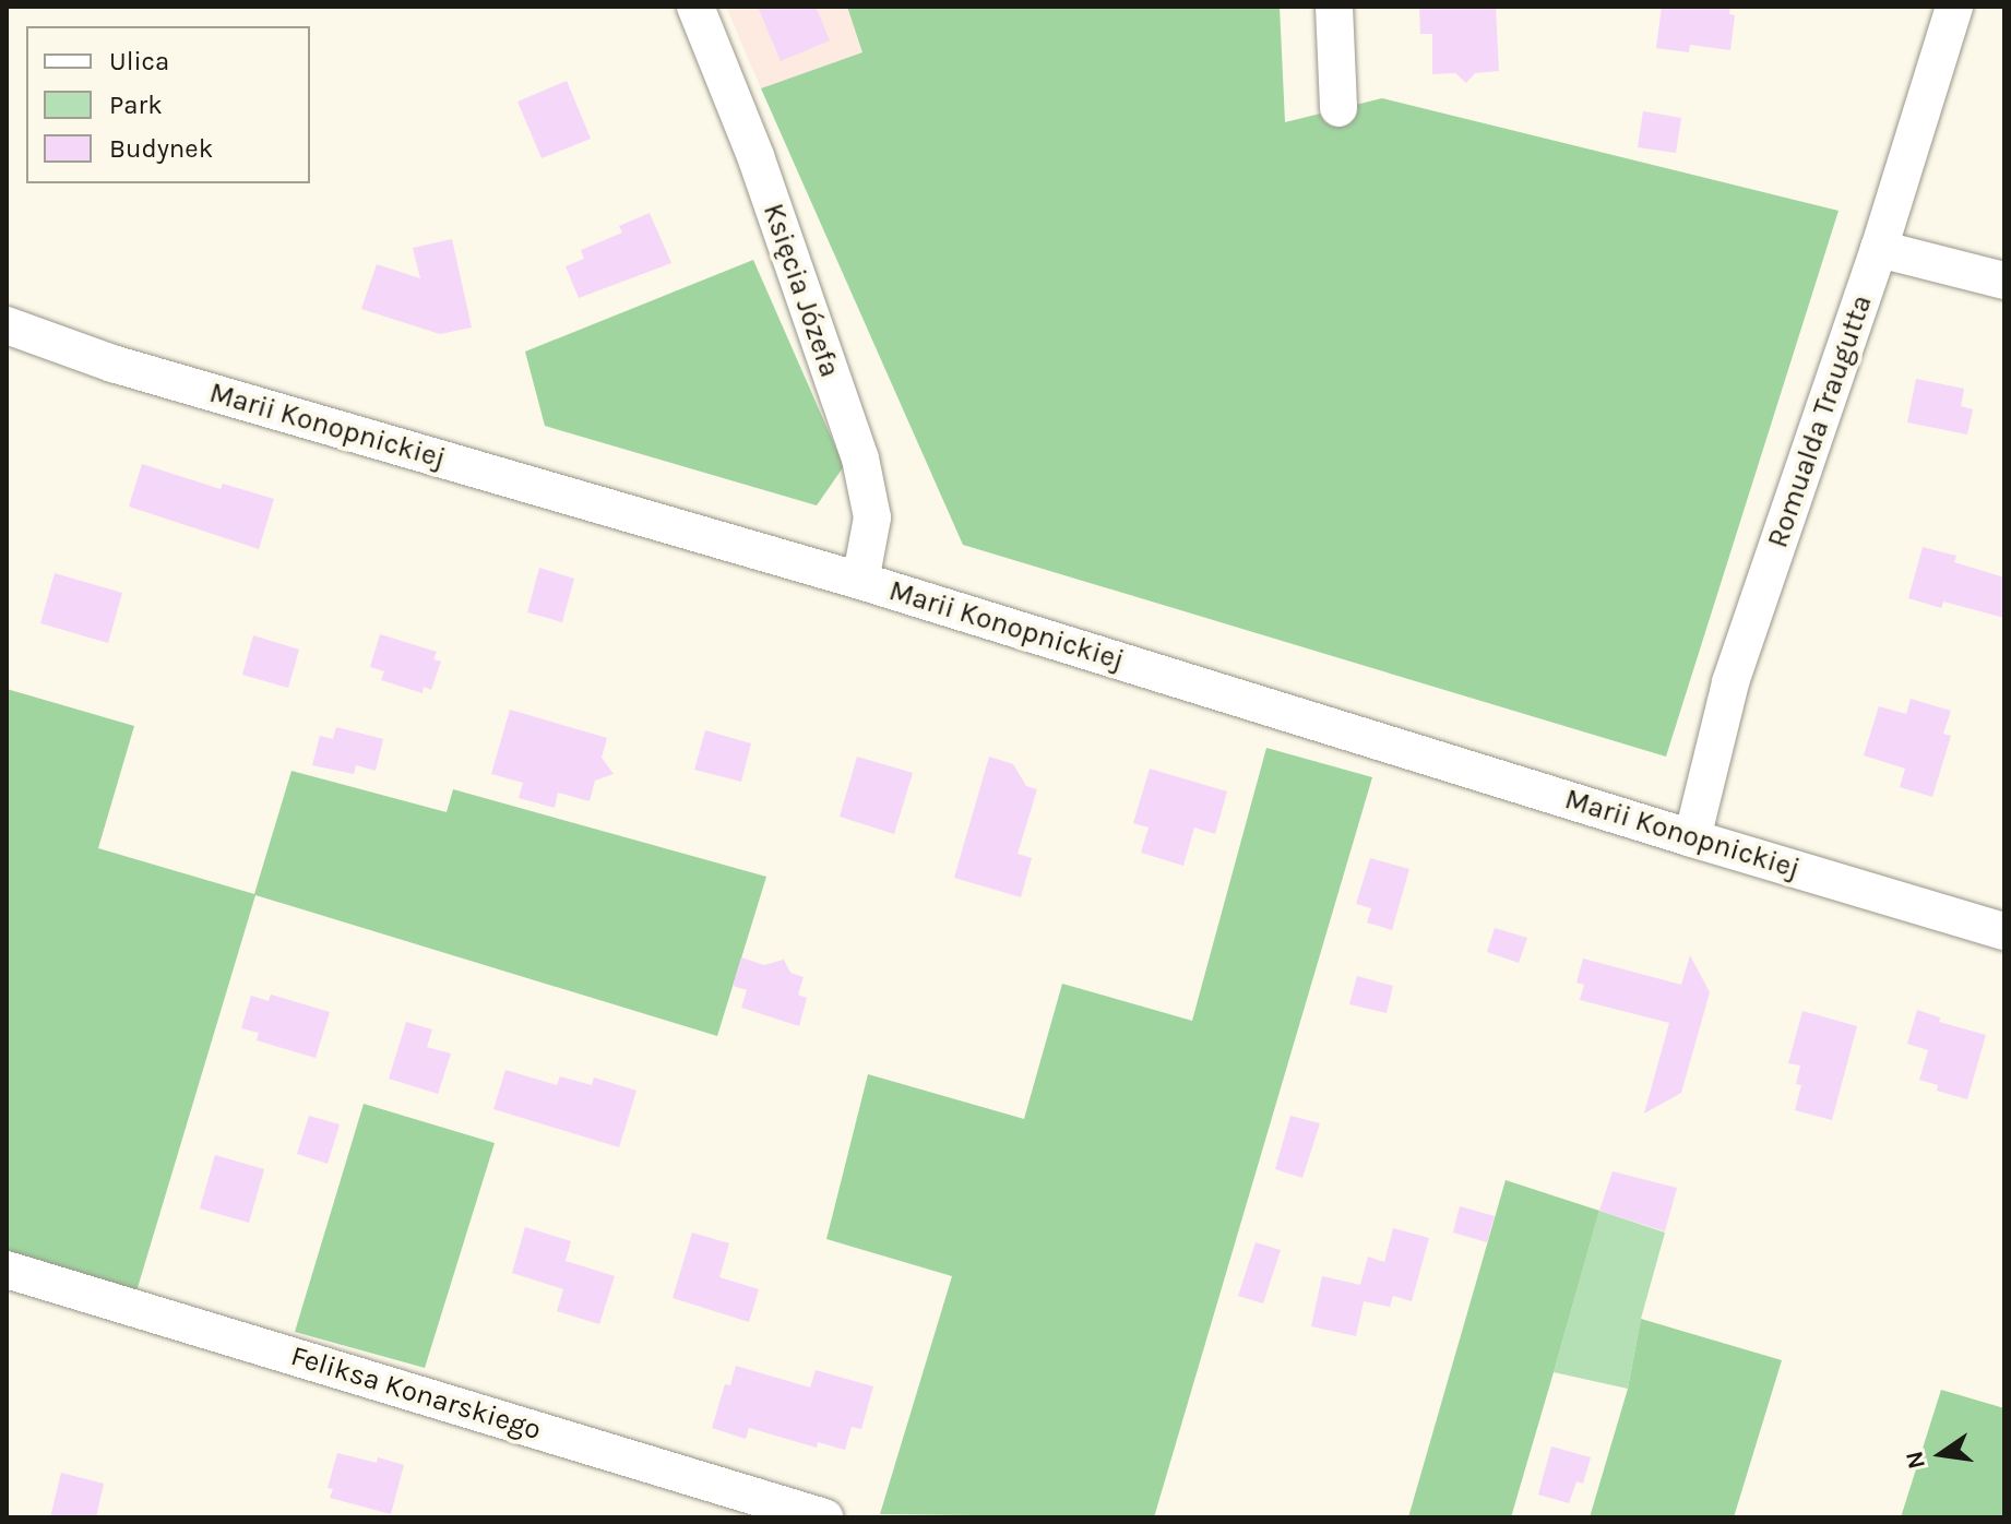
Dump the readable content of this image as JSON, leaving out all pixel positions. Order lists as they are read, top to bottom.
{
  "streets": {
    "street": [
      "Księcia Józefa",
      "Romualda Traugutta",
      "Marii Konopnickiej",
      "Feliksa Konarskiego"
    ]
  },
  "crossings": [
    ["Księcia Józefa", "Marii Konopnickiej"],
    ["Romualda Traugutta", "Marii Konopnickiej"]
  ],
  "legend": ["Ulica", "Park", "Budynek"],
  "north": "left"
}
